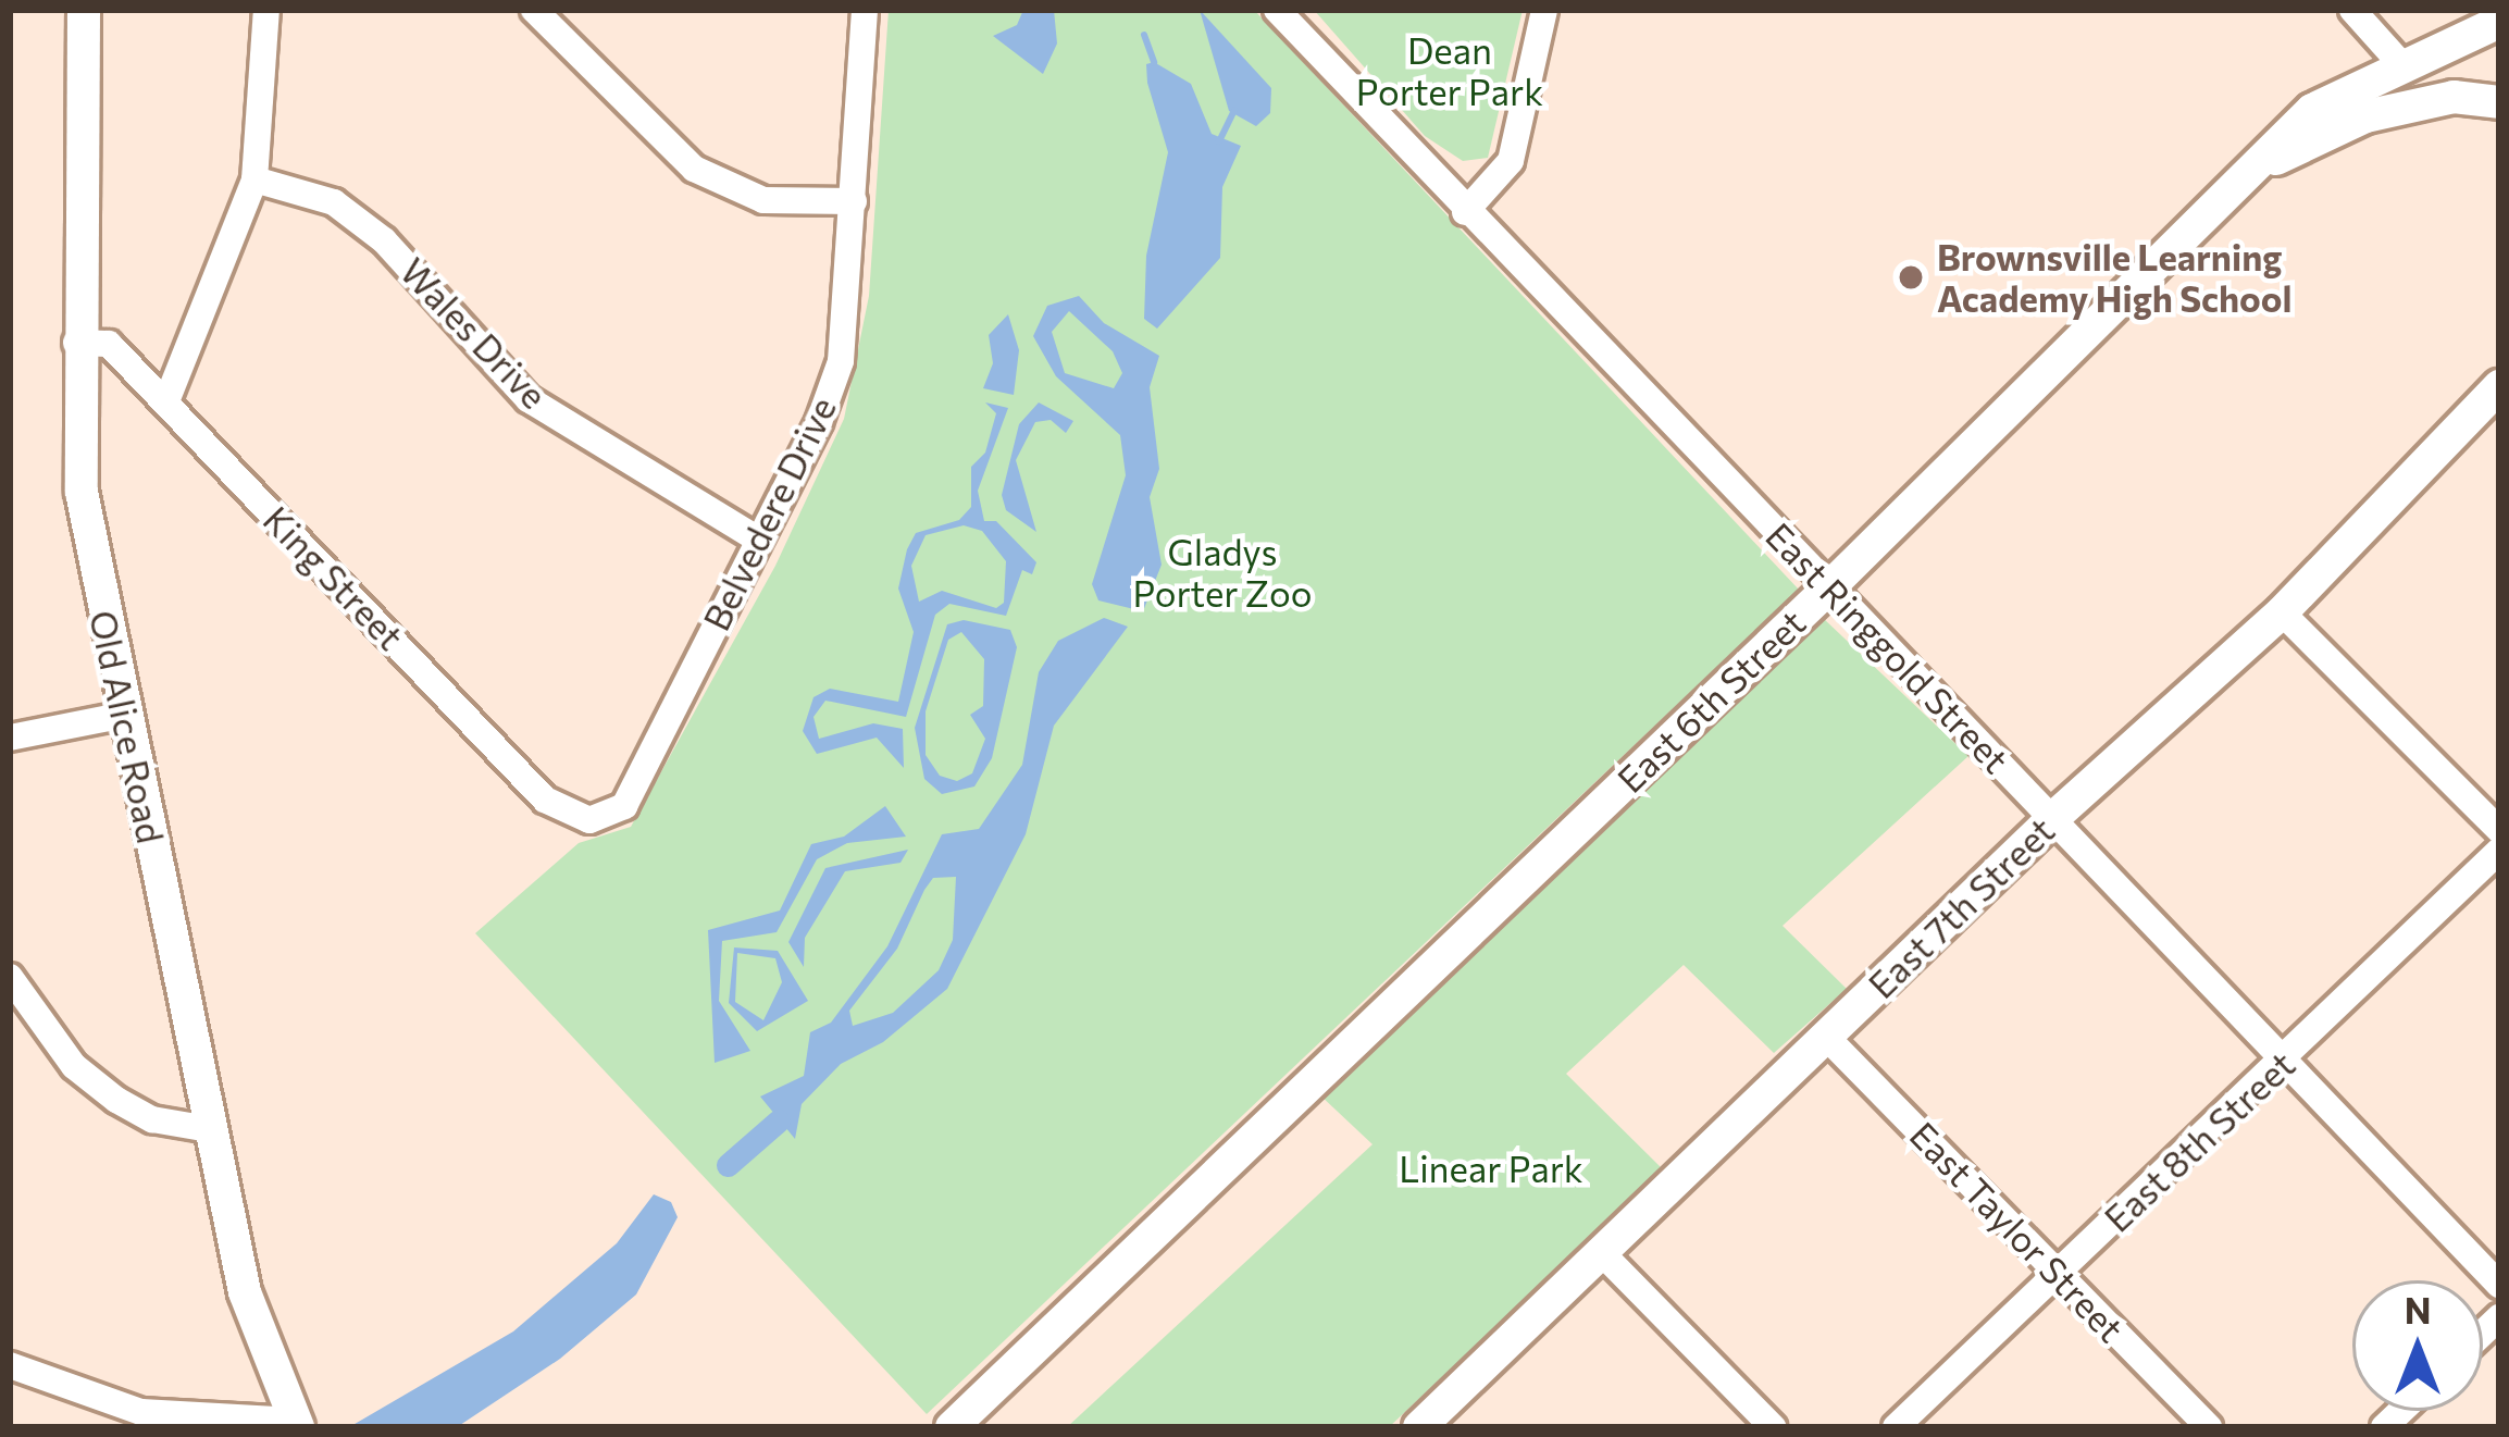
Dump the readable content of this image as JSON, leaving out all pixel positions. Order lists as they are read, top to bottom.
{
  "streets": {
    "main road": ["East 6th Street", "Old Alice Road", "East 7th Street"],
    "street": [
      "Wales Drive",
      "Belvedere Drive",
      "King Street",
      "East Ringgold Street",
      "East 8th Street",
      "East Taylor Street"
    ]
  },
  "crossings": [
    ["Wales Drive", "Belvedere Drive"],
    ["Belvedere Drive", "King Street"],
    ["King Street", "Old Alice Road"],
    ["East Ringgold Street", "East 6th Street"],
    ["East Ringgold Street", "East 7th Street"],
    ["East Ringgold Street", "East 8th Street"],
    ["East 7th Street", "East Taylor Street"],
    ["East 8th Street", "East Taylor Street"]
  ],
  "parks": ["Dean Porter Park", "Gladys Porter Zoo", "Linear Park"],
  "places": ["Brownsville Learning Academy High School"],
  "north": "top"
}
